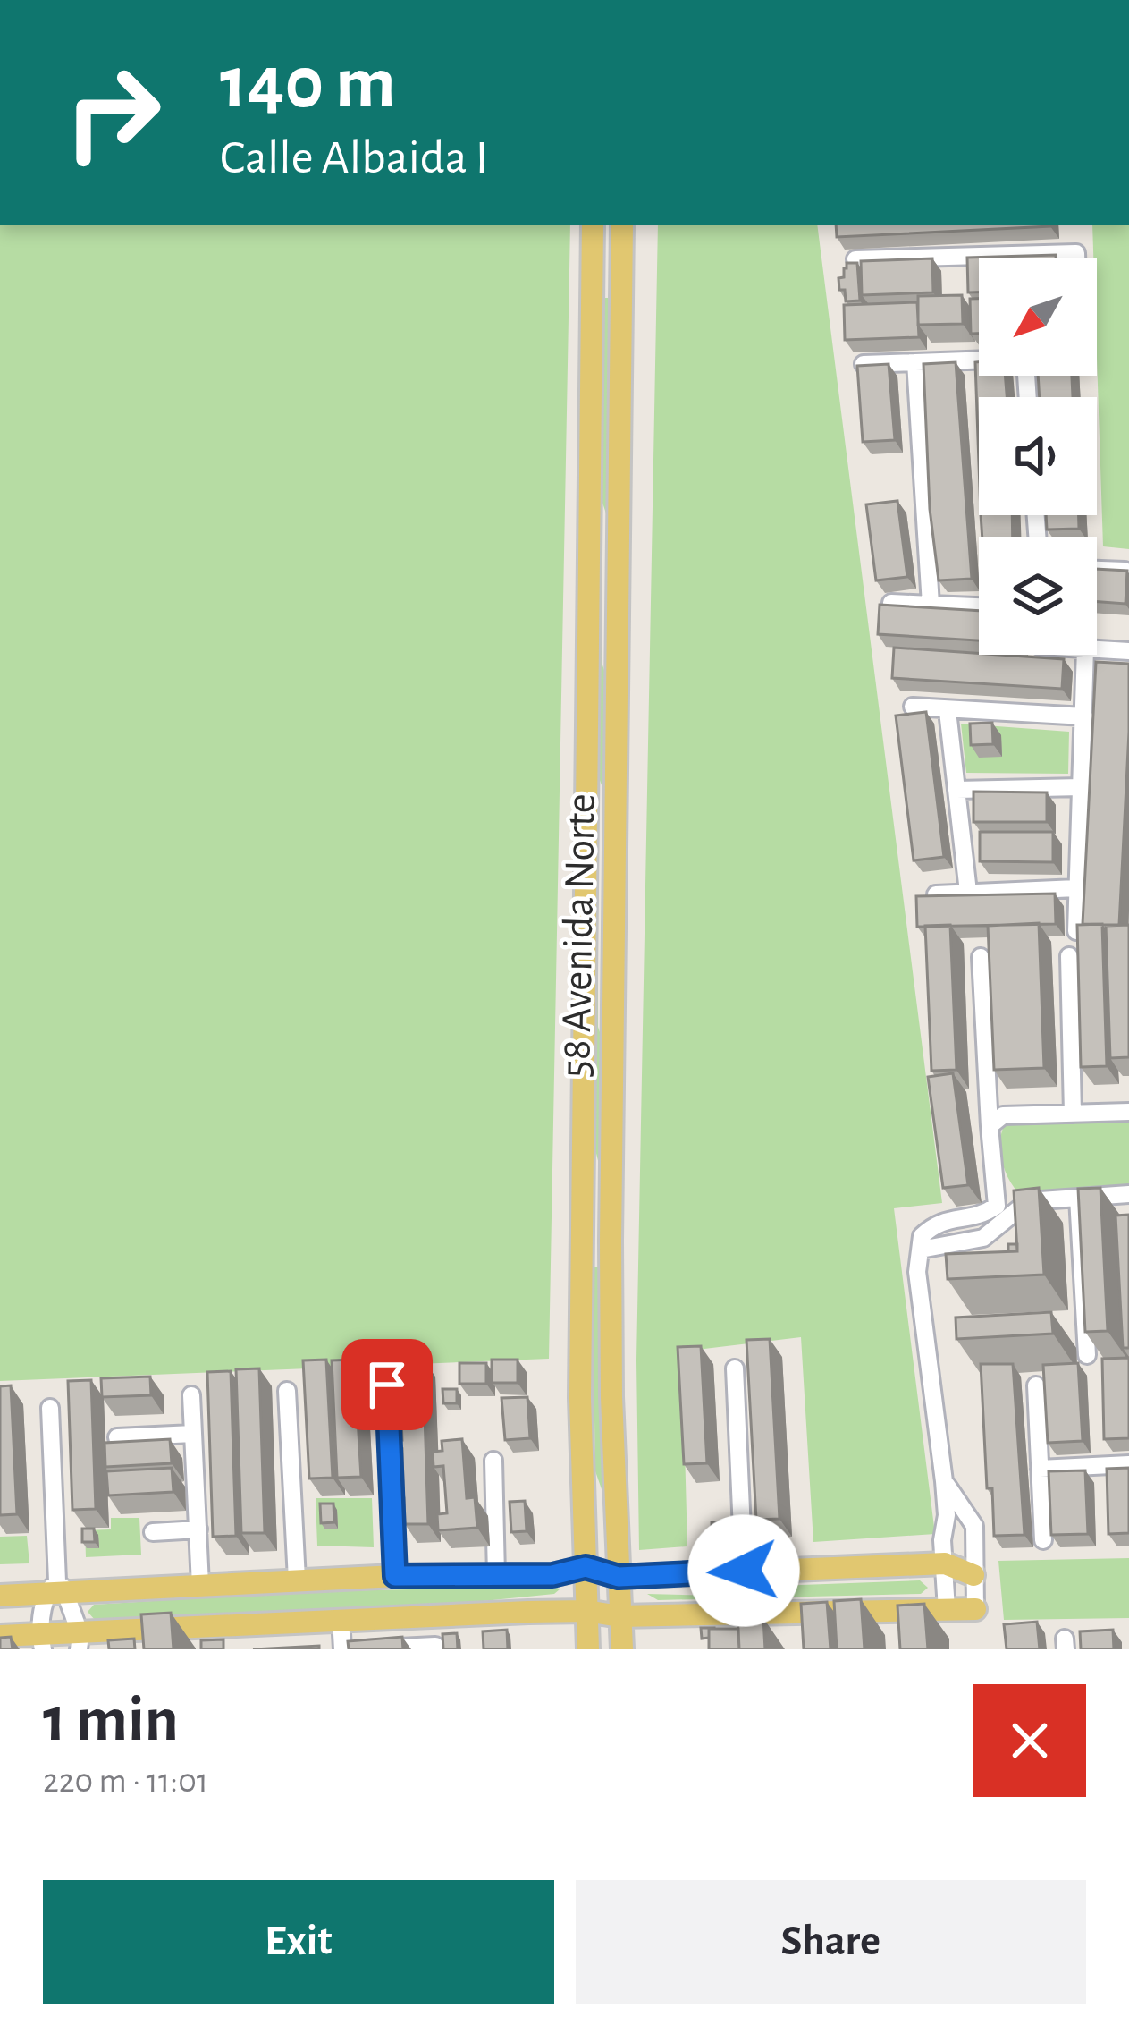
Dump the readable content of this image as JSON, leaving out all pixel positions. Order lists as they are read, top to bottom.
{
  "streets": {
    "main road": ["58 Avenida Norte"]
  },
  "north": "bottom left",
  "page": {
    "turn": ["140 m", "Calle Albaida I"],
    "heading": ["1 min", "220 m · 11:01"],
    "buttons": ["Exit", "Share"]
  }
}
